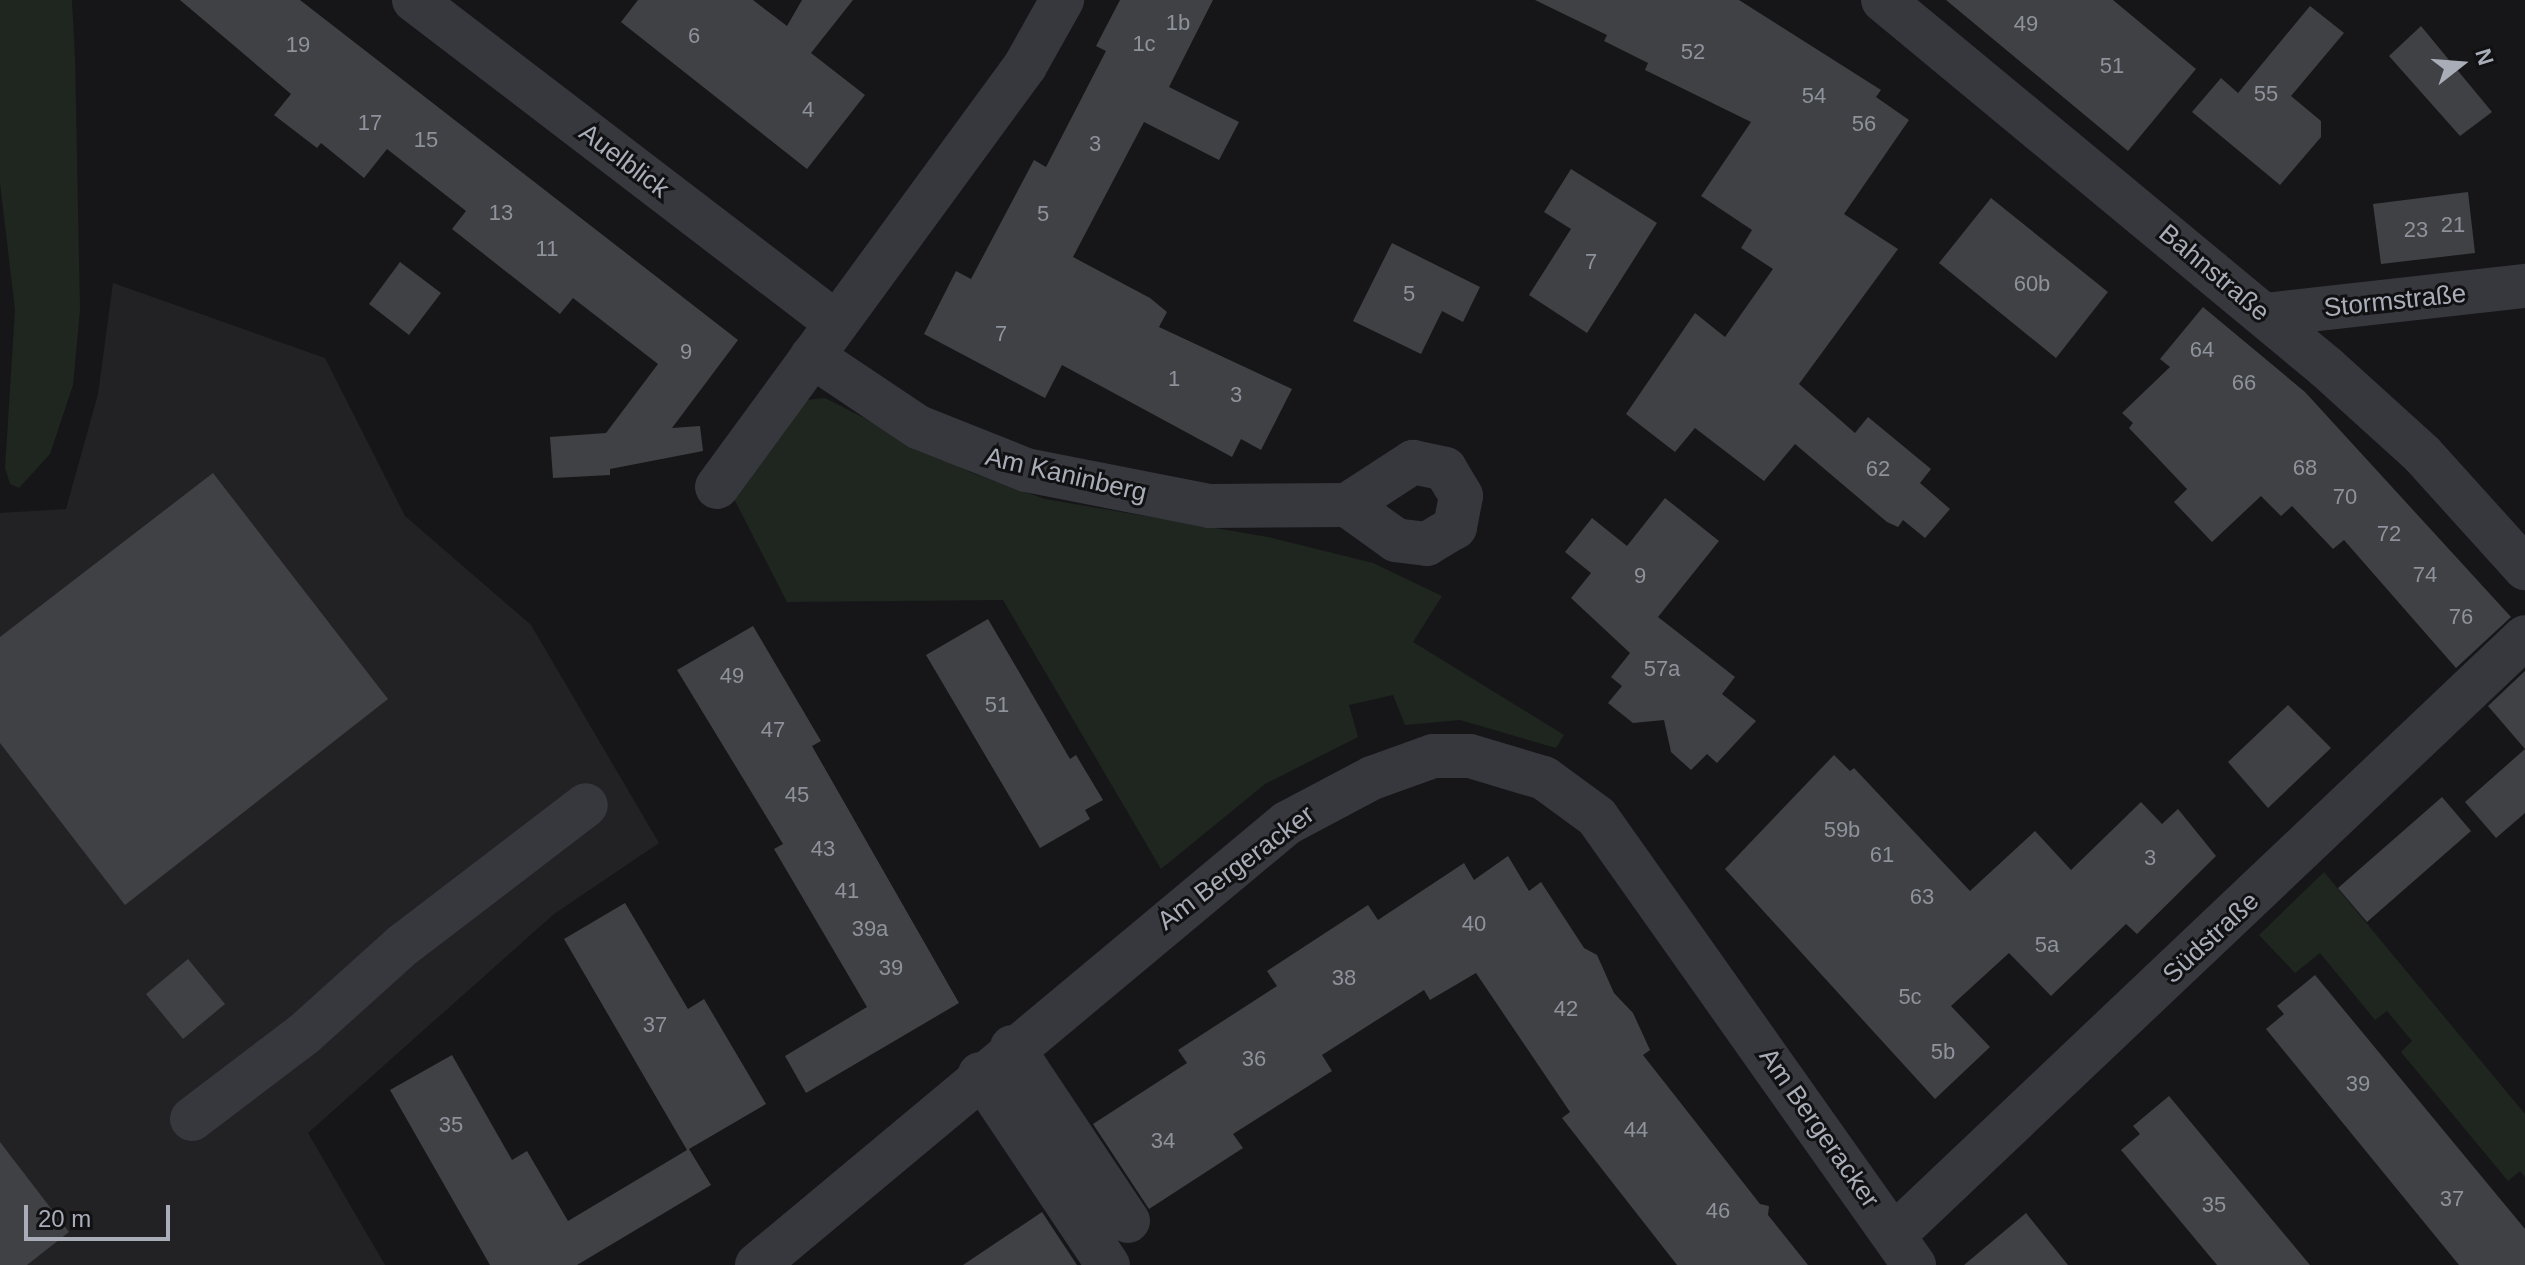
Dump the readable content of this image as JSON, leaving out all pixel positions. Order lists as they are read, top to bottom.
{
  "streets": {
    "street": [
      "Auelblick",
      "Bahnstraße",
      "Stormstraße",
      "Am Kaninberg",
      "Am Bergeracker",
      "Südstraße"
    ]
  },
  "crossings": [
    ["Auelblick", "Am Kaninberg"],
    ["Bahnstraße", "Stormstraße"],
    ["Am Bergeracker", "Südstraße"]
  ],
  "house_numbers": [
    "1b",
    "49",
    "6",
    "1c",
    "19",
    "52",
    "51",
    "55",
    "54",
    "4",
    "17",
    "56",
    "15",
    "3",
    "13",
    "5",
    "21",
    "23",
    "11",
    "7",
    "60b",
    "5",
    "7",
    "64",
    "9",
    "1",
    "66",
    "3",
    "68",
    "62",
    "70",
    "72",
    "74",
    "9",
    "76",
    "57a",
    "49",
    "51",
    "47",
    "45",
    "59b",
    "43",
    "61",
    "3",
    "41",
    "63",
    "40",
    "39a",
    "5a",
    "39",
    "38",
    "5c",
    "42",
    "37",
    "5b",
    "36",
    "39",
    "35",
    "44",
    "34",
    "37",
    "35",
    "46"
  ],
  "scale_bar": "20 m",
  "north": "right"
}
